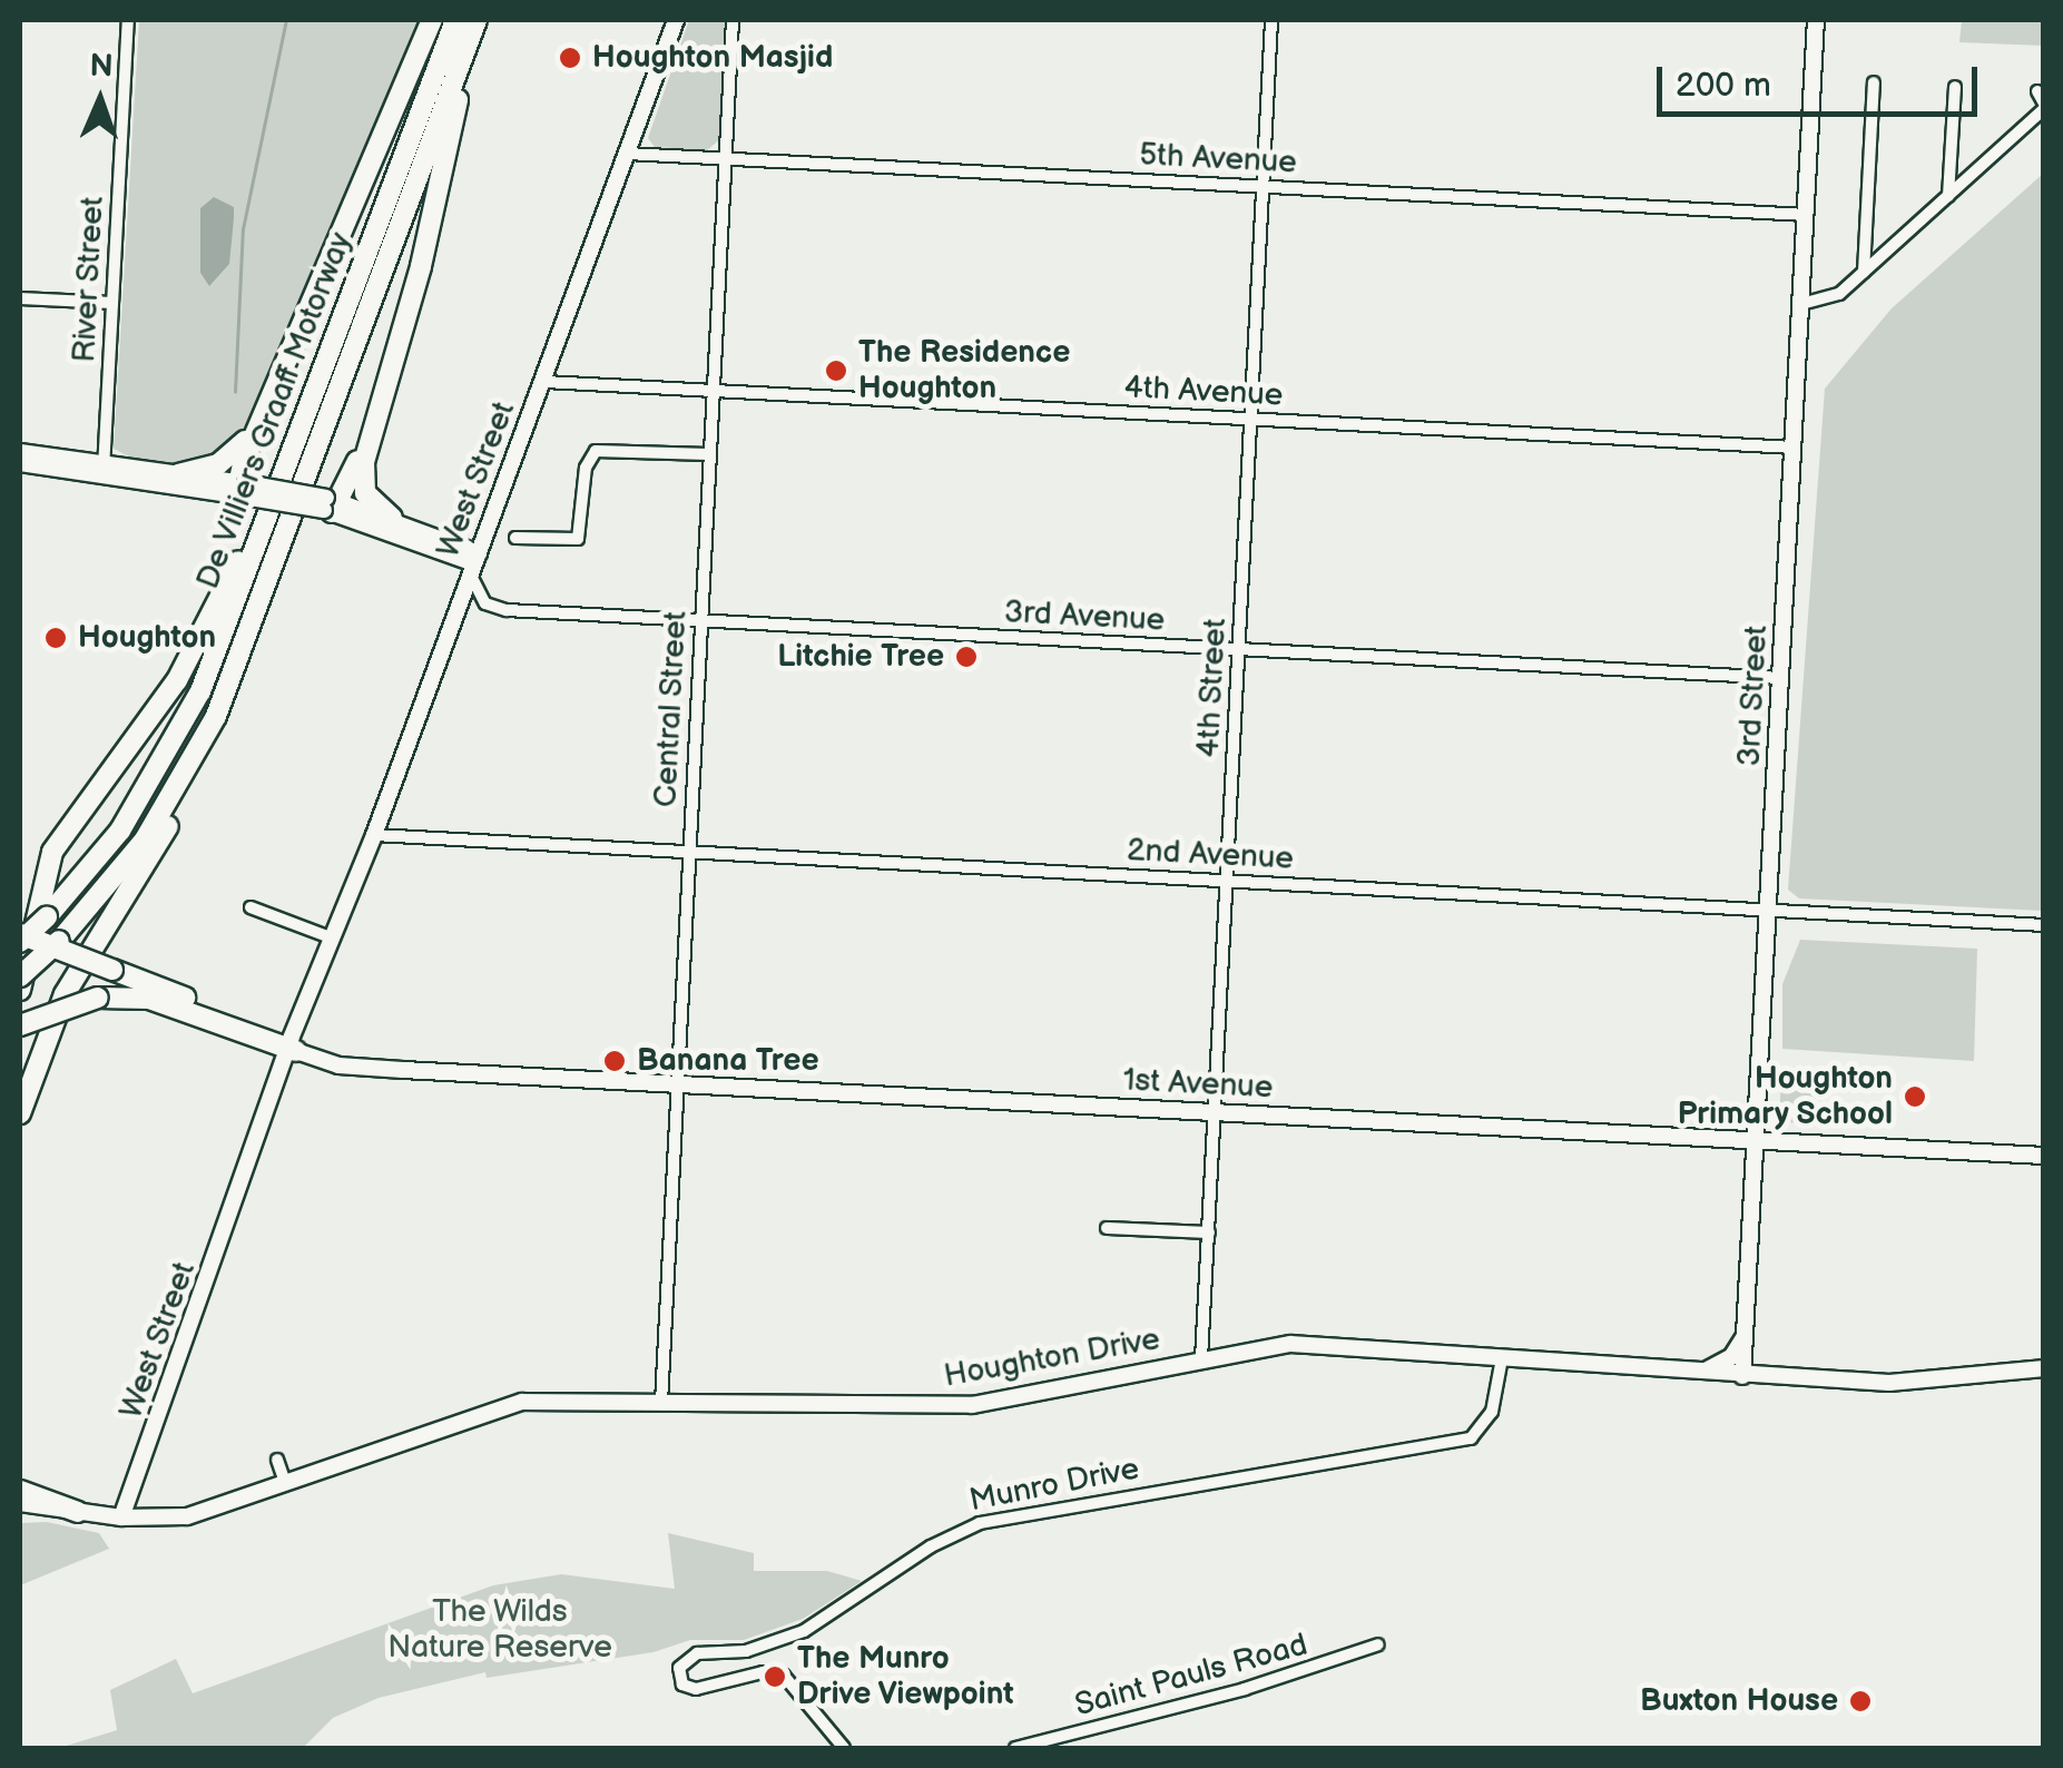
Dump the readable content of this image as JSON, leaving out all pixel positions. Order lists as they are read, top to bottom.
{
  "streets": {
    "highway": ["De Villiers Graaff Motorway"],
    "main road": [
      "West Street",
      "3rd Street",
      "1st Avenue",
      "Houghton Drive"
    ],
    "street": [
      "5th Avenue",
      "River Street",
      "4th Avenue",
      "3rd Avenue",
      "4th Street",
      "Central Street",
      "2nd Avenue",
      "Munro Drive",
      "Saint Pauls Road"
    ]
  },
  "crossings": [
    ["5th Avenue", "West Street"],
    ["5th Avenue", "4th Street"],
    ["5th Avenue", "3rd Street"],
    ["5th Avenue", "Central Street"],
    ["4th Avenue", "West Street"],
    ["4th Avenue", "4th Street"],
    ["4th Avenue", "3rd Street"],
    ["4th Avenue", "Central Street"],
    ["West Street", "3rd Avenue"],
    ["West Street", "2nd Avenue"],
    ["West Street", "1st Avenue"],
    ["West Street", "Houghton Drive"],
    ["3rd Avenue", "4th Street"],
    ["3rd Avenue", "3rd Street"],
    ["3rd Avenue", "Central Street"],
    ["4th Street", "2nd Avenue"],
    ["4th Street", "1st Avenue"],
    ["4th Street", "Houghton Drive"],
    ["3rd Street", "2nd Avenue"],
    ["3rd Street", "1st Avenue"],
    ["3rd Street", "Houghton Drive"],
    ["Central Street", "2nd Avenue"],
    ["Central Street", "1st Avenue"],
    ["Central Street", "Houghton Drive"],
    ["Houghton Drive", "Munro Drive"]
  ],
  "parks": ["The Wilds Nature Reserve"],
  "places": [
    "Houghton Masjid",
    "The Residence Houghton",
    "Houghton",
    "Litchie Tree",
    "Banana Tree",
    "Houghton Primary School",
    "The Munro Drive Viewpoint",
    "Buxton House"
  ],
  "scale_bar": "200 m",
  "north": "top"
}
